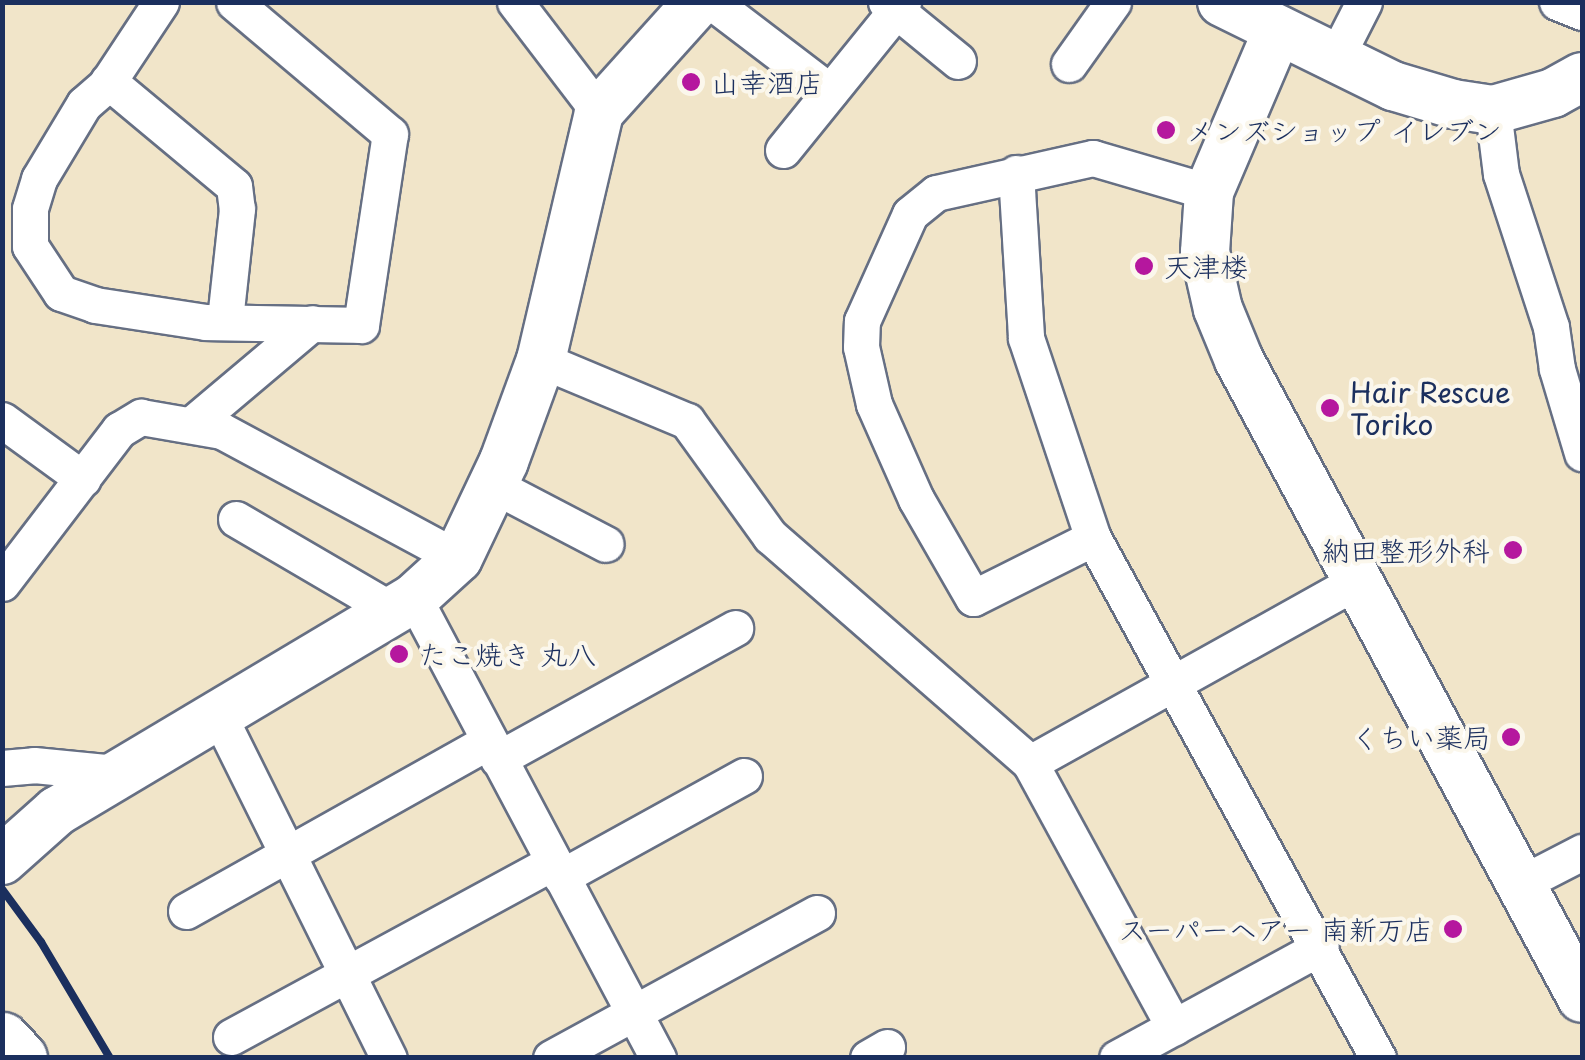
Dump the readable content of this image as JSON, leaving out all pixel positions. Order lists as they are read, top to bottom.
{
  "places": [
    "山幸酒店",
    "メンズショップ イレブン",
    "天津楼",
    "Hair Rescue Toriko",
    "納田整形外科",
    "たこ焼き 丸八",
    "くちい薬局",
    "スーパーヘアー 南新万店"
  ]
}
